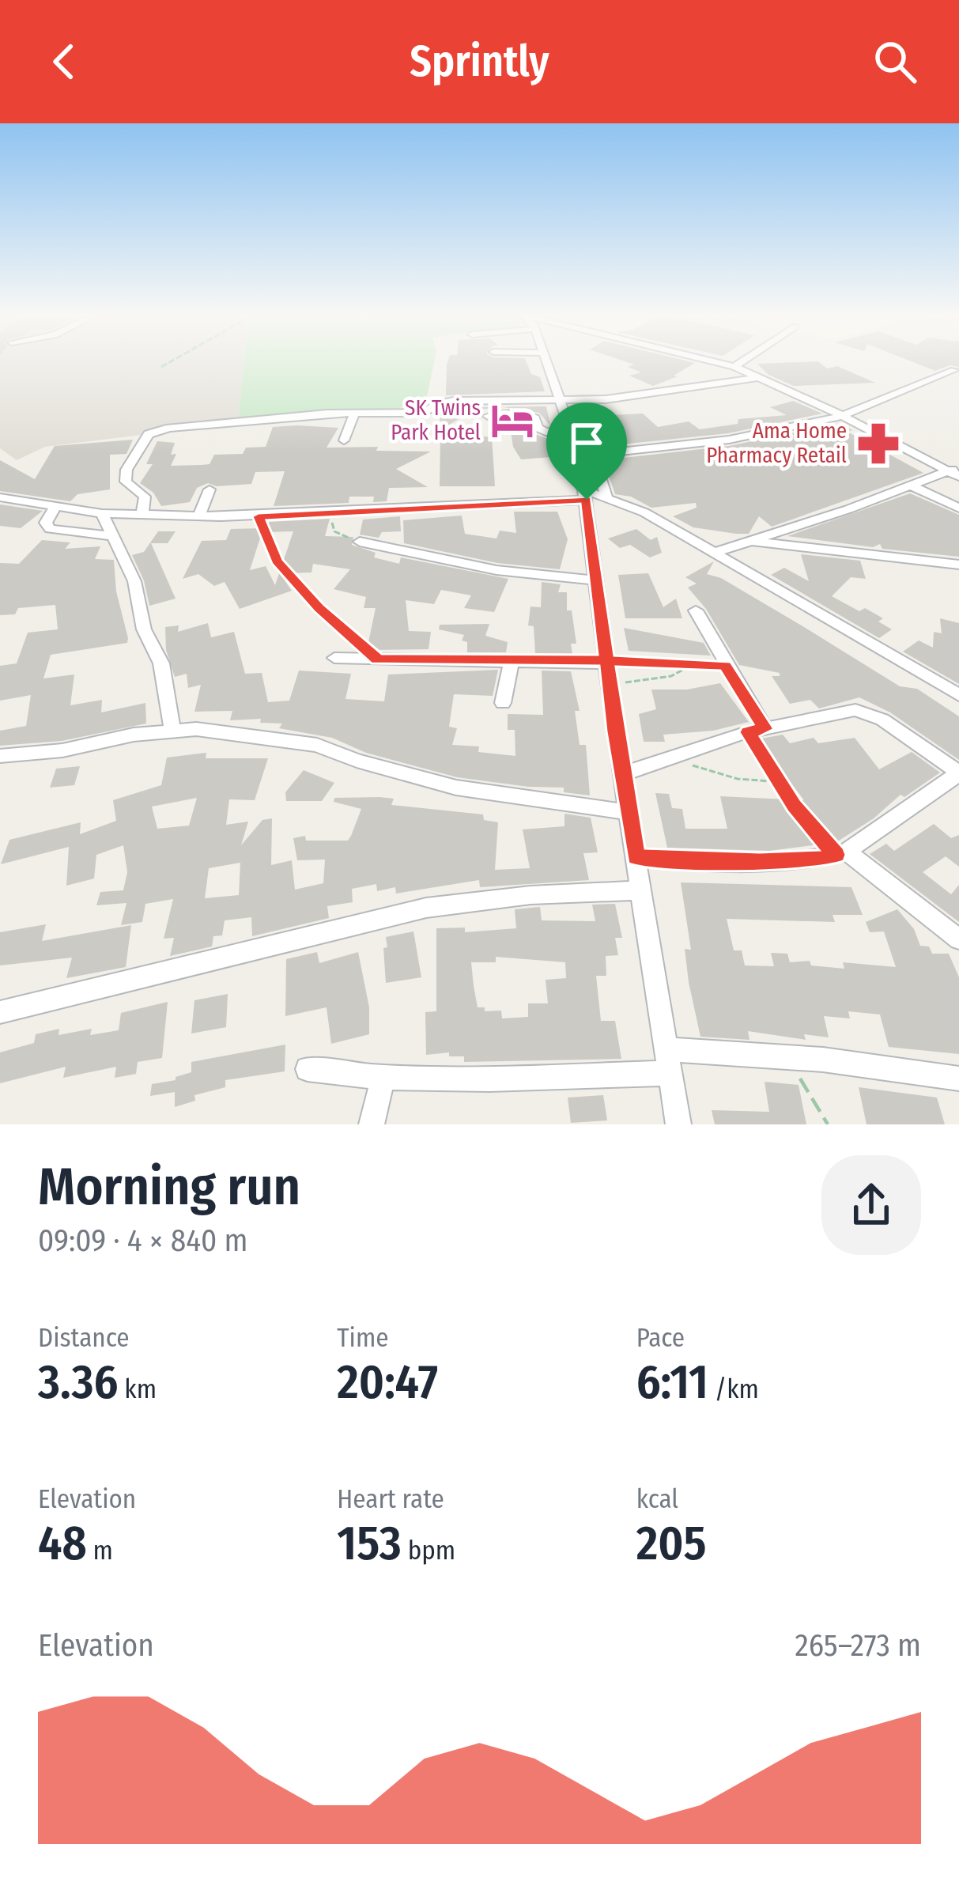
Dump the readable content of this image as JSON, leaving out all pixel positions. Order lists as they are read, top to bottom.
{
  "places": {
    "hotel": ["SK Twins Park Hotel"],
    "pharmacy": ["Ama Home Pharmacy Retail"]
  },
  "page": {
    "header": "Sprintly",
    "heading": ["Morning run", "09:09 · 4 × 840 m"],
    "stats": [
      ["Distance", "3.36 km"],
      ["Time", "20:47"],
      ["Pace", "6:11 /km"],
      ["Elevation", "48 m"],
      ["Heart rate", "153 bpm"],
      ["kcal", "205"]
    ],
    "chart": ["Elevation", "265–273 m"]
  }
}
